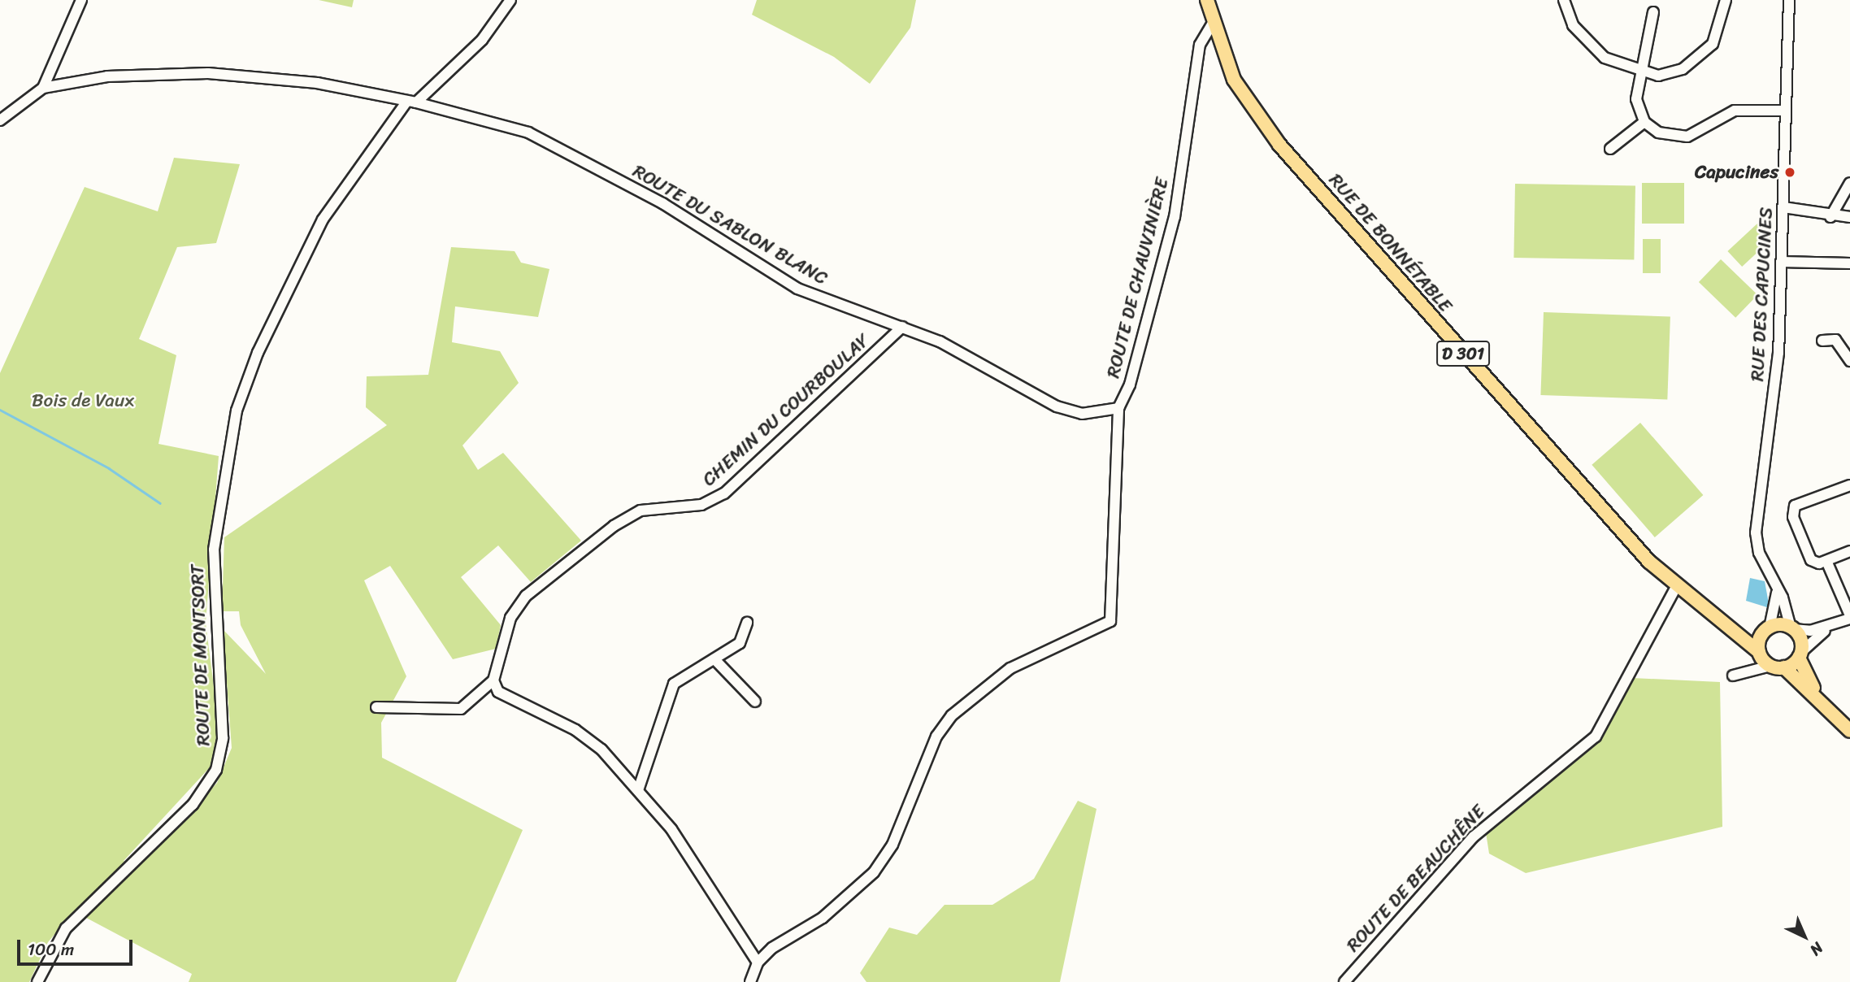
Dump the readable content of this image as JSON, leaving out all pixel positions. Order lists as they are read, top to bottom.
{
  "streets": {
    "main road": ["RUE DE BONNÉTABLE", "D 301"],
    "street": [
      "ROUTE DU SABLON BLANC",
      "ROUTE DE CHAUVINIÈRE",
      "RUE DES CAPUCINES",
      "CHEMIN DU COURBOULAY",
      "ROUTE DE MONTSORT",
      "ROUTE DE BEAUCHÊNE"
    ]
  },
  "crossings": [
    ["ROUTE DU SABLON BLANC", "ROUTE DE CHAUVINIÈRE"],
    ["ROUTE DU SABLON BLANC", "CHEMIN DU COURBOULAY"],
    ["ROUTE DU SABLON BLANC", "ROUTE DE MONTSORT"],
    ["RUE DE BONNÉTABLE", "ROUTE DE CHAUVINIÈRE"],
    ["RUE DE BONNÉTABLE", "RUE DES CAPUCINES"],
    ["RUE DE BONNÉTABLE", "ROUTE DE BEAUCHÊNE"]
  ],
  "parks": ["Bois de Vaux"],
  "places": ["Capucines"],
  "scale_bar": "100 m",
  "north": "bottom right"
}
